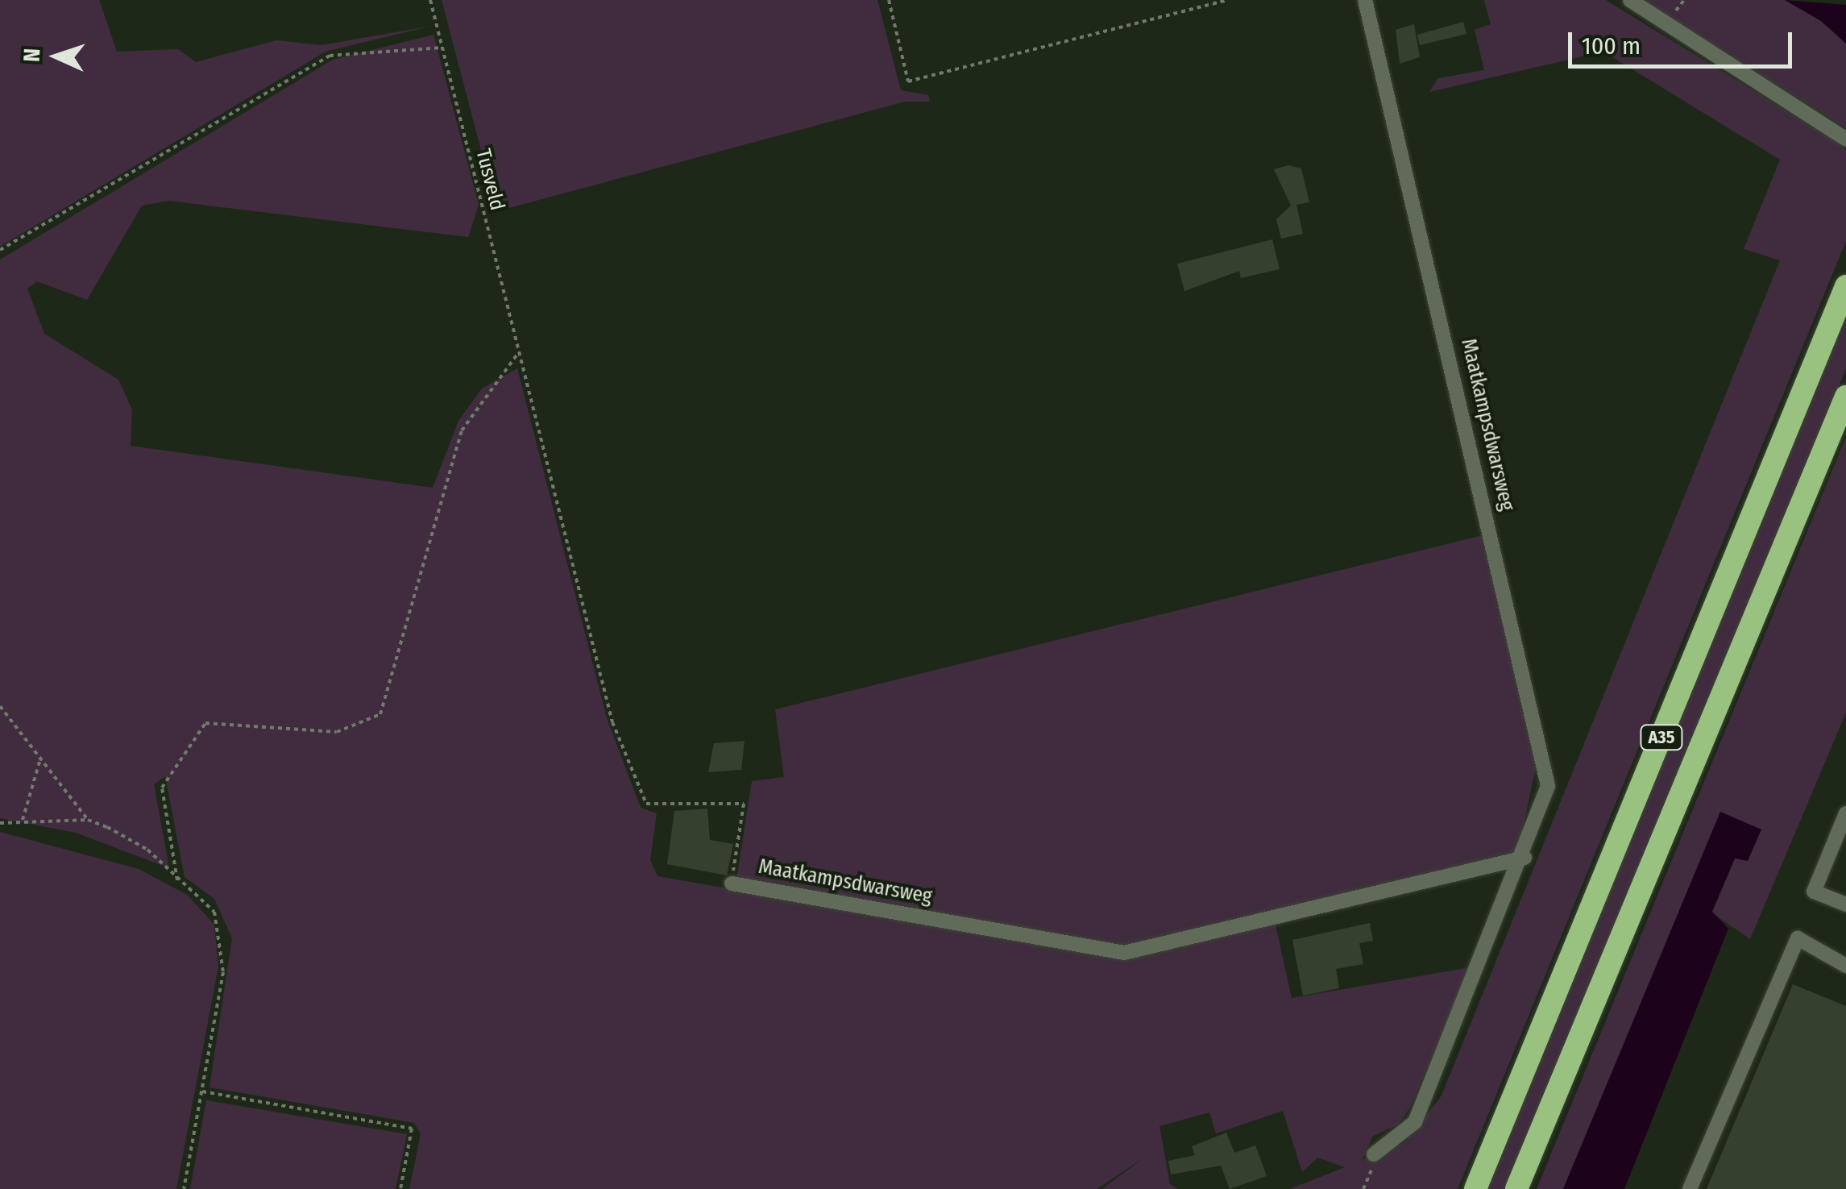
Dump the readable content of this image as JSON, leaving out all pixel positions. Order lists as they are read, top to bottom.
{
  "streets": {
    "highway": ["A35"],
    "street": ["Maatkampsdwarsweg"],
    "path": ["Tusveld"]
  },
  "crossings": [
    ["Tusveld", "Maatkampsdwarsweg"]
  ],
  "scale_bar": "100 m",
  "north": "left"
}
